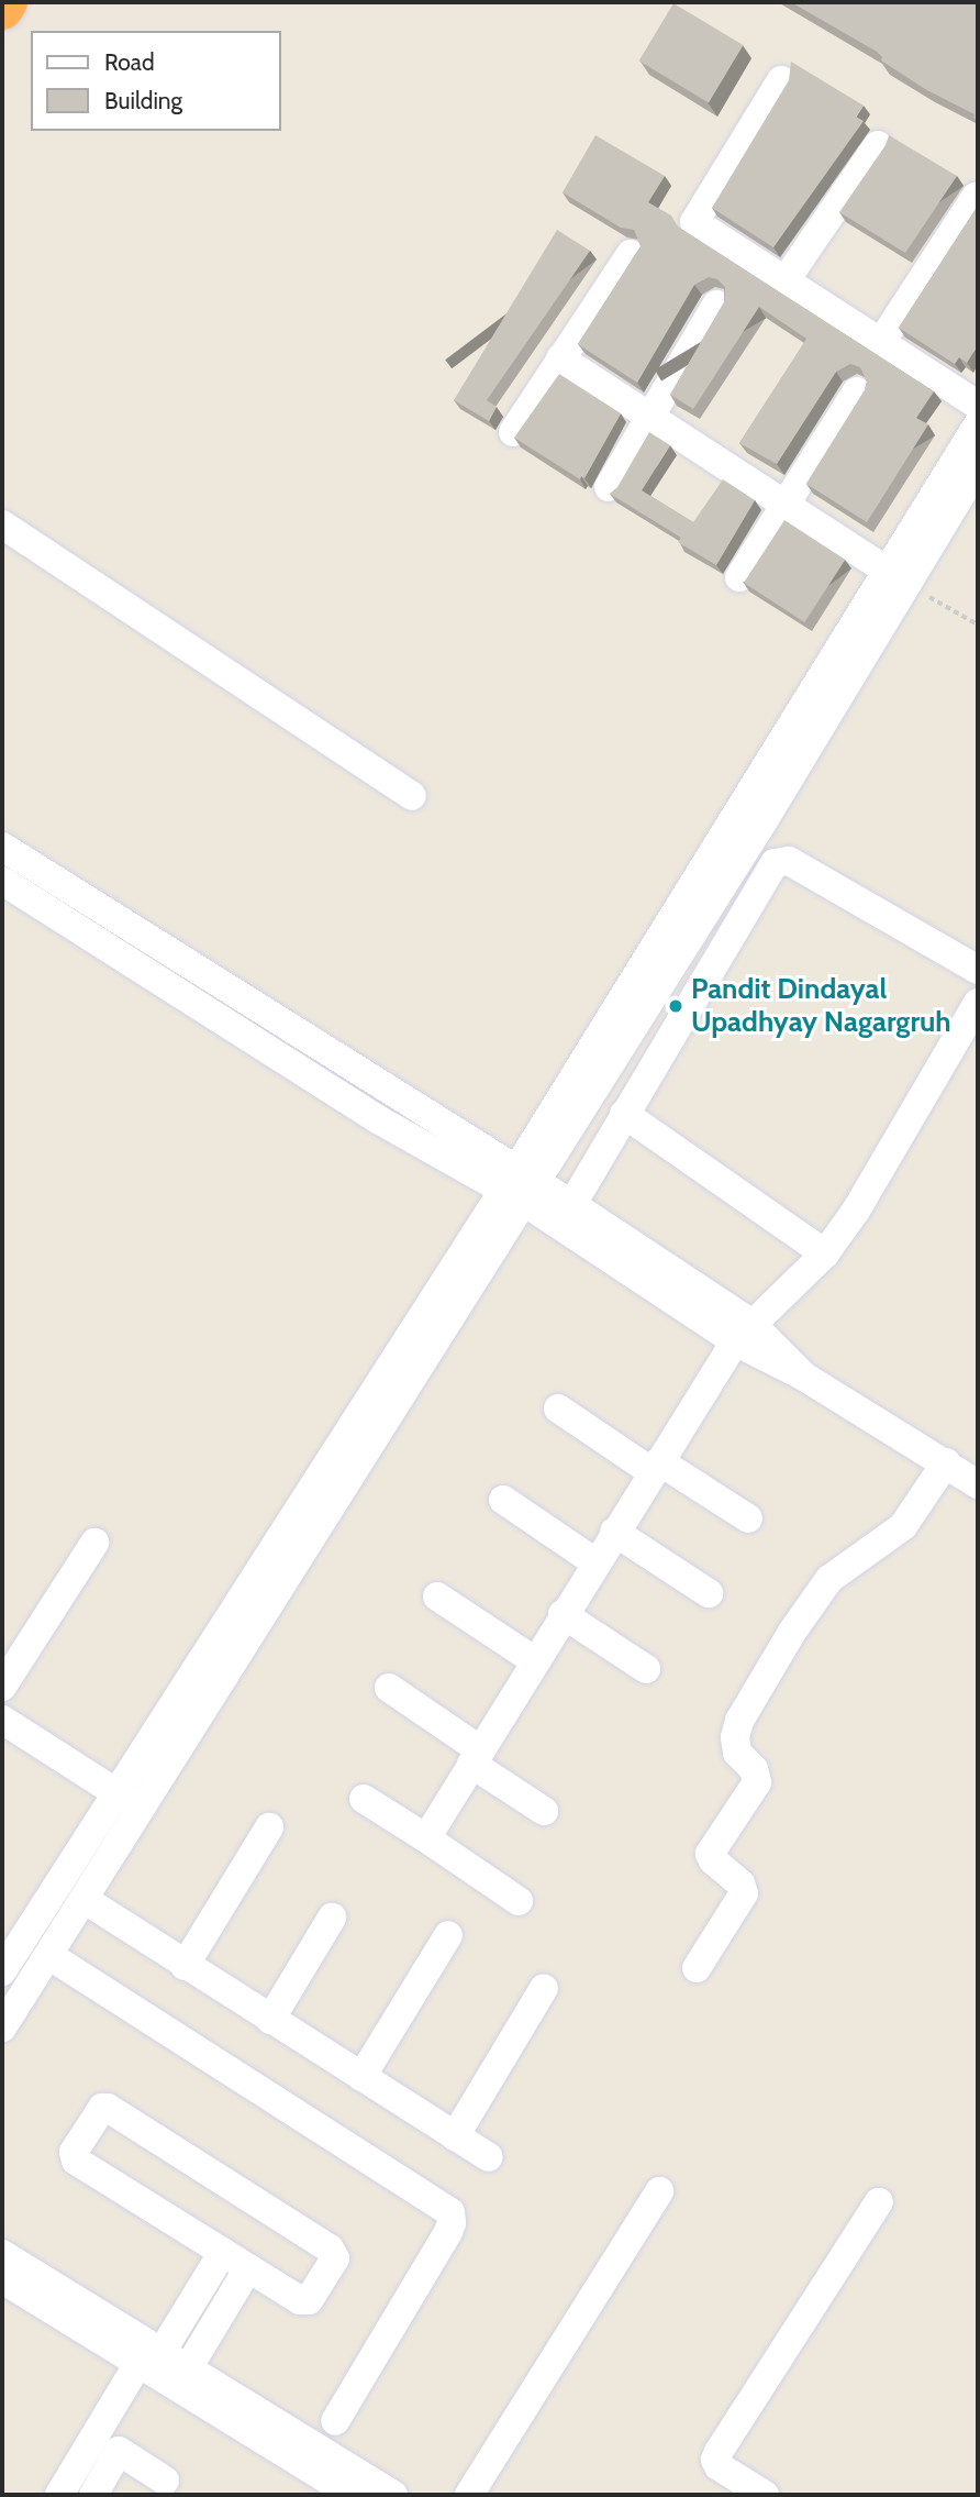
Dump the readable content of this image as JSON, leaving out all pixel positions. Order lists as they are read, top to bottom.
{
  "places": ["Pandit Dindayal Upadhyay Nagargruh"],
  "legend": ["Road", "Building"]
}
